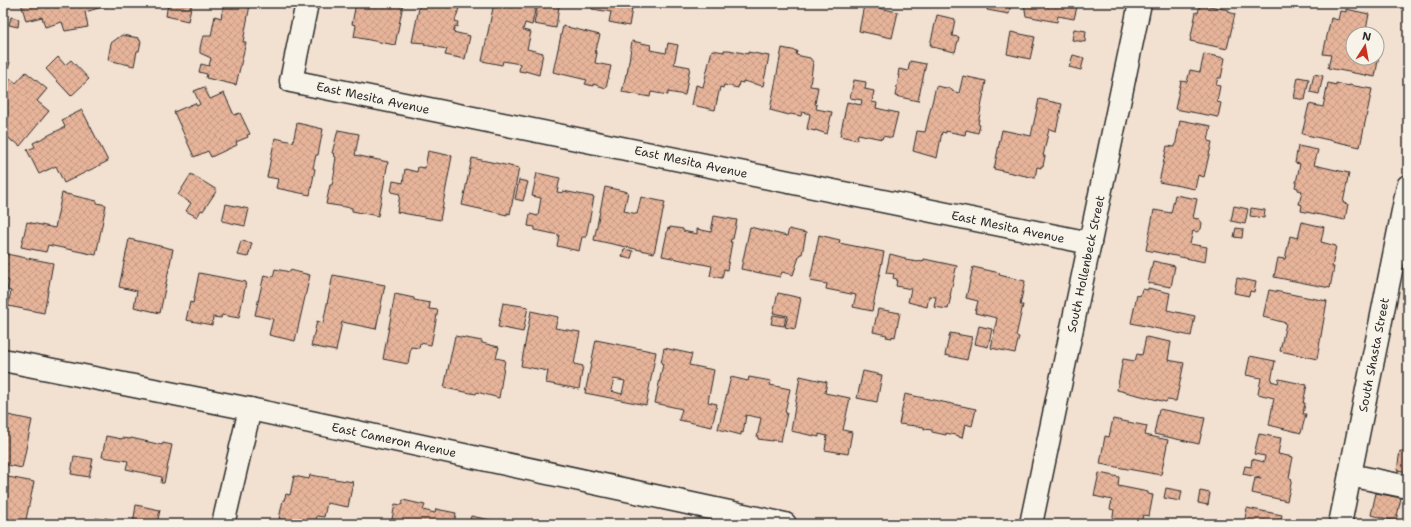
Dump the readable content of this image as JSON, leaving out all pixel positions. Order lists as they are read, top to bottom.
{
  "streets": {
    "street": [
      "East Mesita Avenue",
      "South Hollenbeck Street",
      "South Shasta Street",
      "East Cameron Avenue"
    ]
  },
  "crossings": [
    ["East Mesita Avenue", "South Hollenbeck Street"]
  ],
  "north": "top"
}
